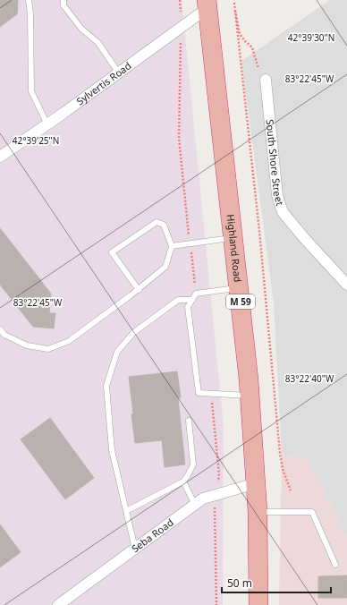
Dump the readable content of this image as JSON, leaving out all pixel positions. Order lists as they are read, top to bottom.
{
  "streets": {
    "highway": ["Highland Road", "M 59"],
    "street": ["Sylvertis Road", "South Shore Street", "Seba Road"]
  },
  "crossings": [
    ["Sylvertis Road", "Highland Road"],
    ["Highland Road", "Seba Road"]
  ],
  "scale_bar": "50 m",
  "coordinates": [
    "42°39'30\"N",
    "83°22'45\"W",
    "42°39'25\"N",
    "83°22'40\"W"
  ]
}
